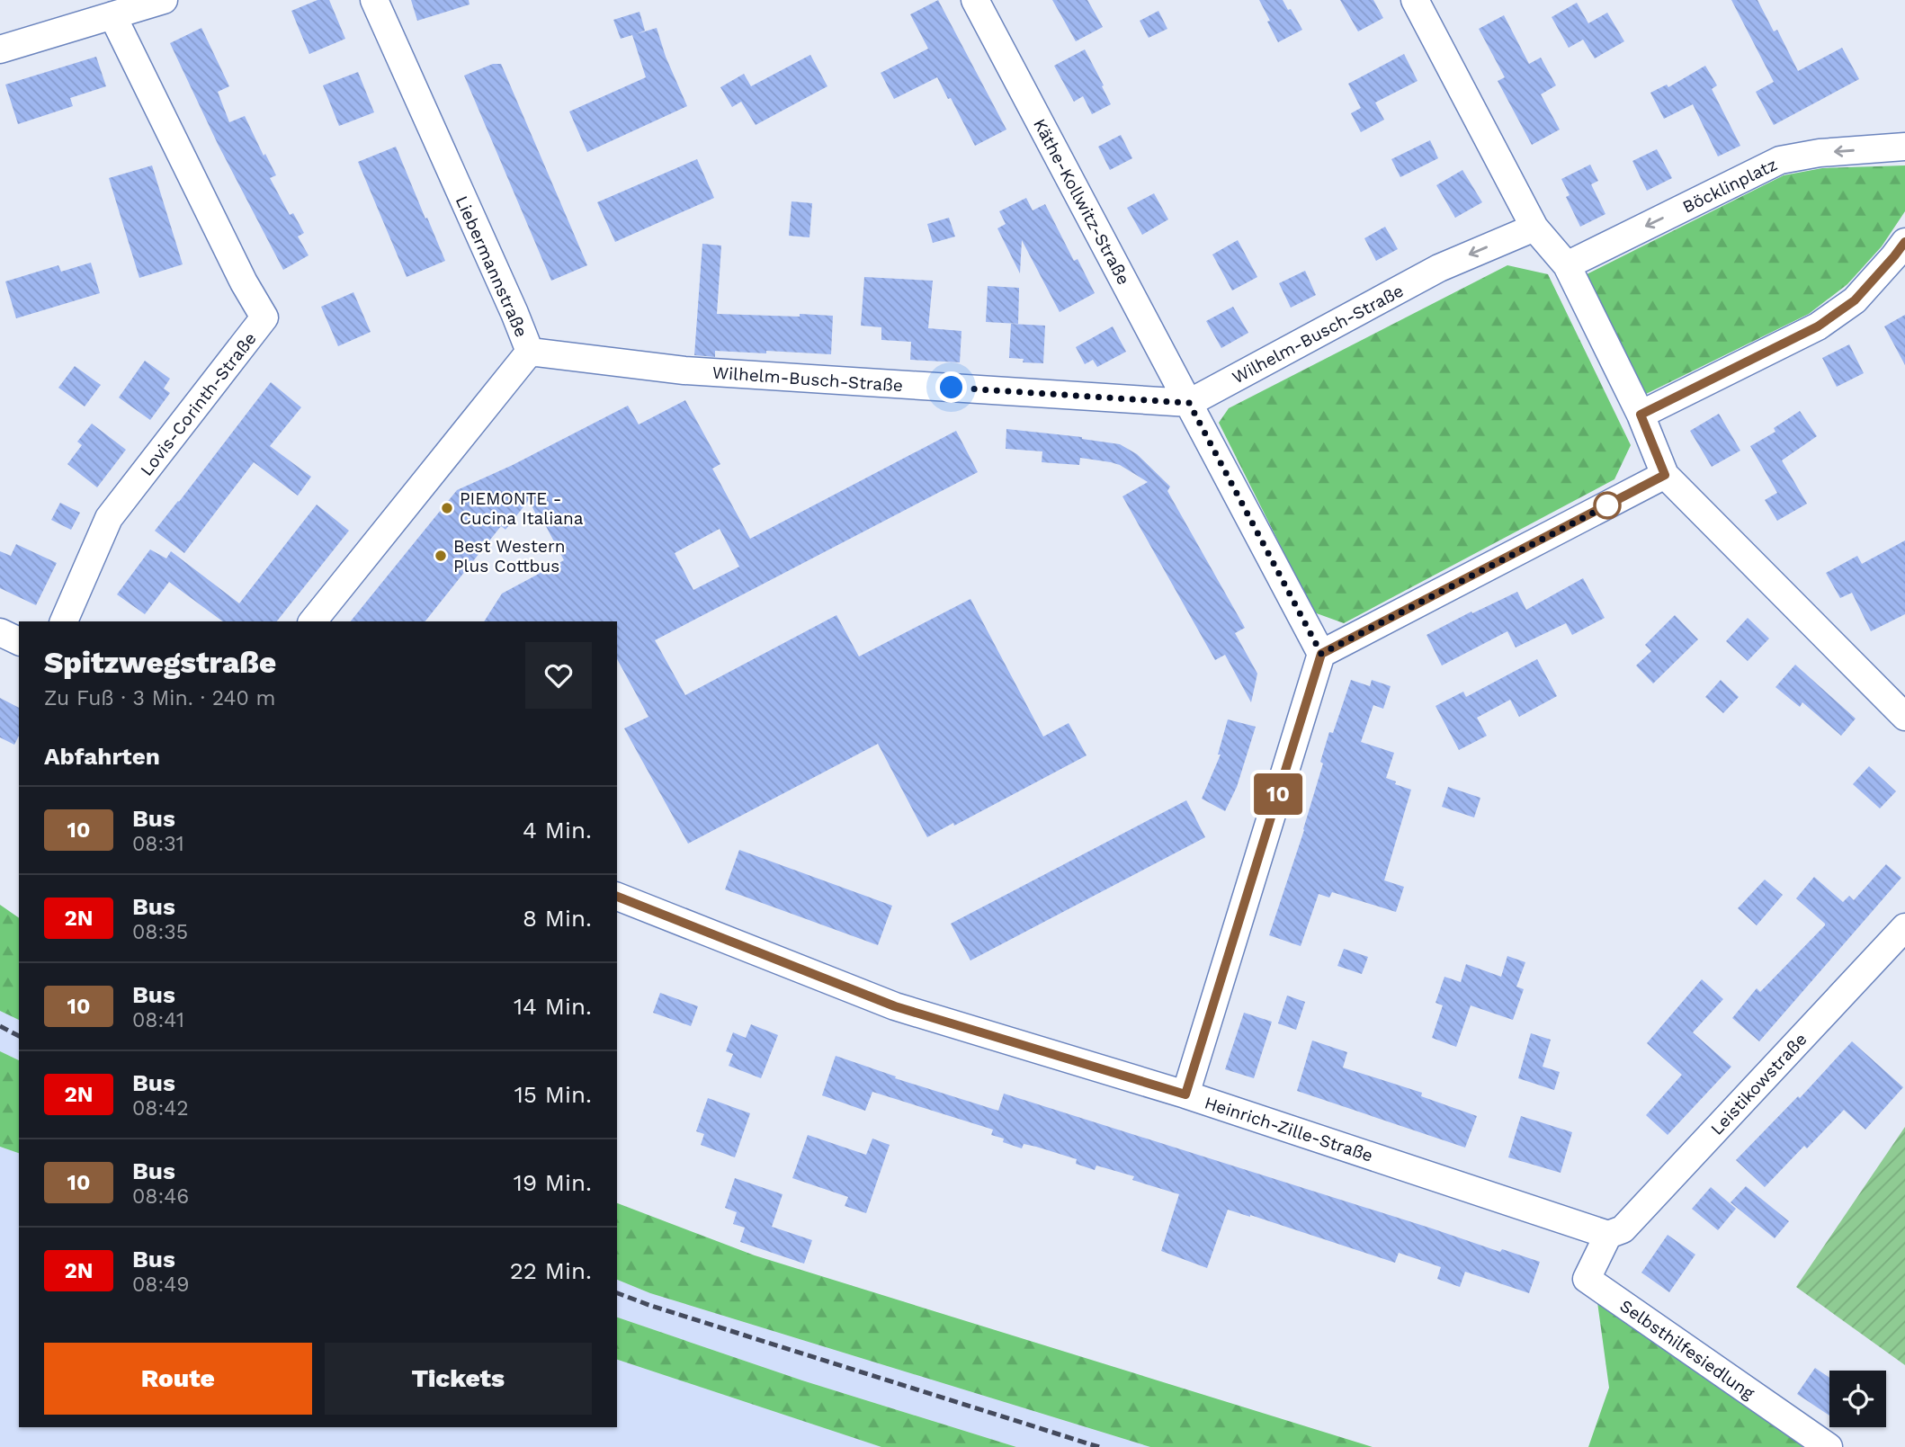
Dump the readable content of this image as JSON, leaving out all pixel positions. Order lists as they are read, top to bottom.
{
  "streets": {
    "street": [
      "Böcklinplatz",
      "Käthe-Kollwitz-Straße",
      "Liebermannstraße",
      "Wilhelm-Busch-Straße",
      "Lovis-Corinth-Straße",
      "Leistikowstraße",
      "Heinrich-Zille-Straße",
      "Selbsthilfesiedlung"
    ]
  },
  "crossings": [
    ["Käthe-Kollwitz-Straße", "Wilhelm-Busch-Straße"],
    ["Liebermannstraße", "Wilhelm-Busch-Straße"],
    ["Leistikowstraße", "Heinrich-Zille-Straße"],
    ["Leistikowstraße", "Selbsthilfesiedlung"],
    ["Heinrich-Zille-Straße", "Selbsthilfesiedlung"]
  ],
  "one_way": ["Wilhelm-Busch-Straße"],
  "places": ["PIEMONTE - Cucina Italiana", "Best Western Plus Cottbus"],
  "lines": ["bus line 10"],
  "page": {
    "on_map": "10",
    "heading": [
      ["Spitzwegstraße", "Zu Fuß · 3 Min. · 240 m"],
      "Abfahrten"
    ],
    "list": [
      {
        "mark": "10",
        "name": "Bus",
        "note": "08:31",
        "value": "4 Min."
      },
      {
        "mark": "2N",
        "name": "Bus",
        "note": "08:35",
        "value": "8 Min."
      },
      {
        "mark": "10",
        "name": "Bus",
        "note": "08:41",
        "value": "14 Min."
      },
      {
        "mark": "2N",
        "name": "Bus",
        "note": "08:42",
        "value": "15 Min."
      },
      {
        "mark": "10",
        "name": "Bus",
        "note": "08:46",
        "value": "19 Min."
      },
      {
        "mark": "2N",
        "name": "Bus",
        "note": "08:49",
        "value": "22 Min."
      }
    ],
    "buttons": ["Route", "Tickets"]
  }
}
